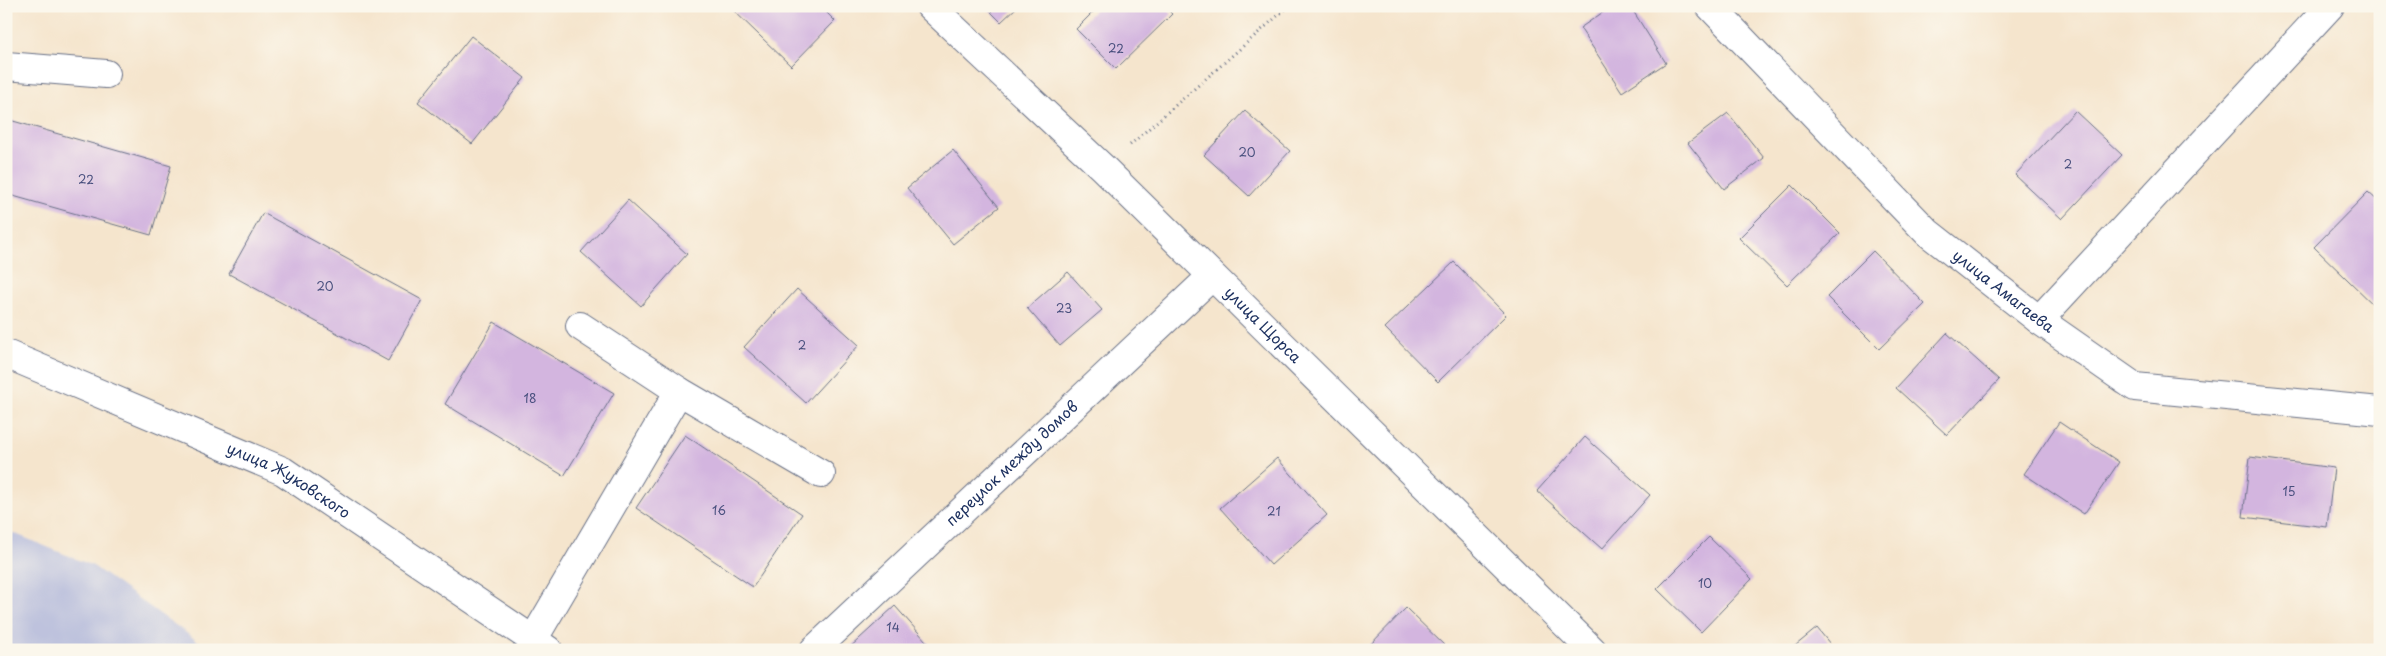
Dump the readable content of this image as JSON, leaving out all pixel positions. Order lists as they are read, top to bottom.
{
  "streets": {
    "street": [
      "улица Амагаева",
      "улица Щорса",
      "переулок между домов",
      "улица Жуковского"
    ]
  },
  "crossings": [
    ["улица Щорса", "переулок между домов"]
  ],
  "house_numbers": [
    "22",
    "20",
    "2",
    "22",
    "20",
    "23",
    "2",
    "18",
    "15",
    "16",
    "21",
    "10",
    "14"
  ]
}
